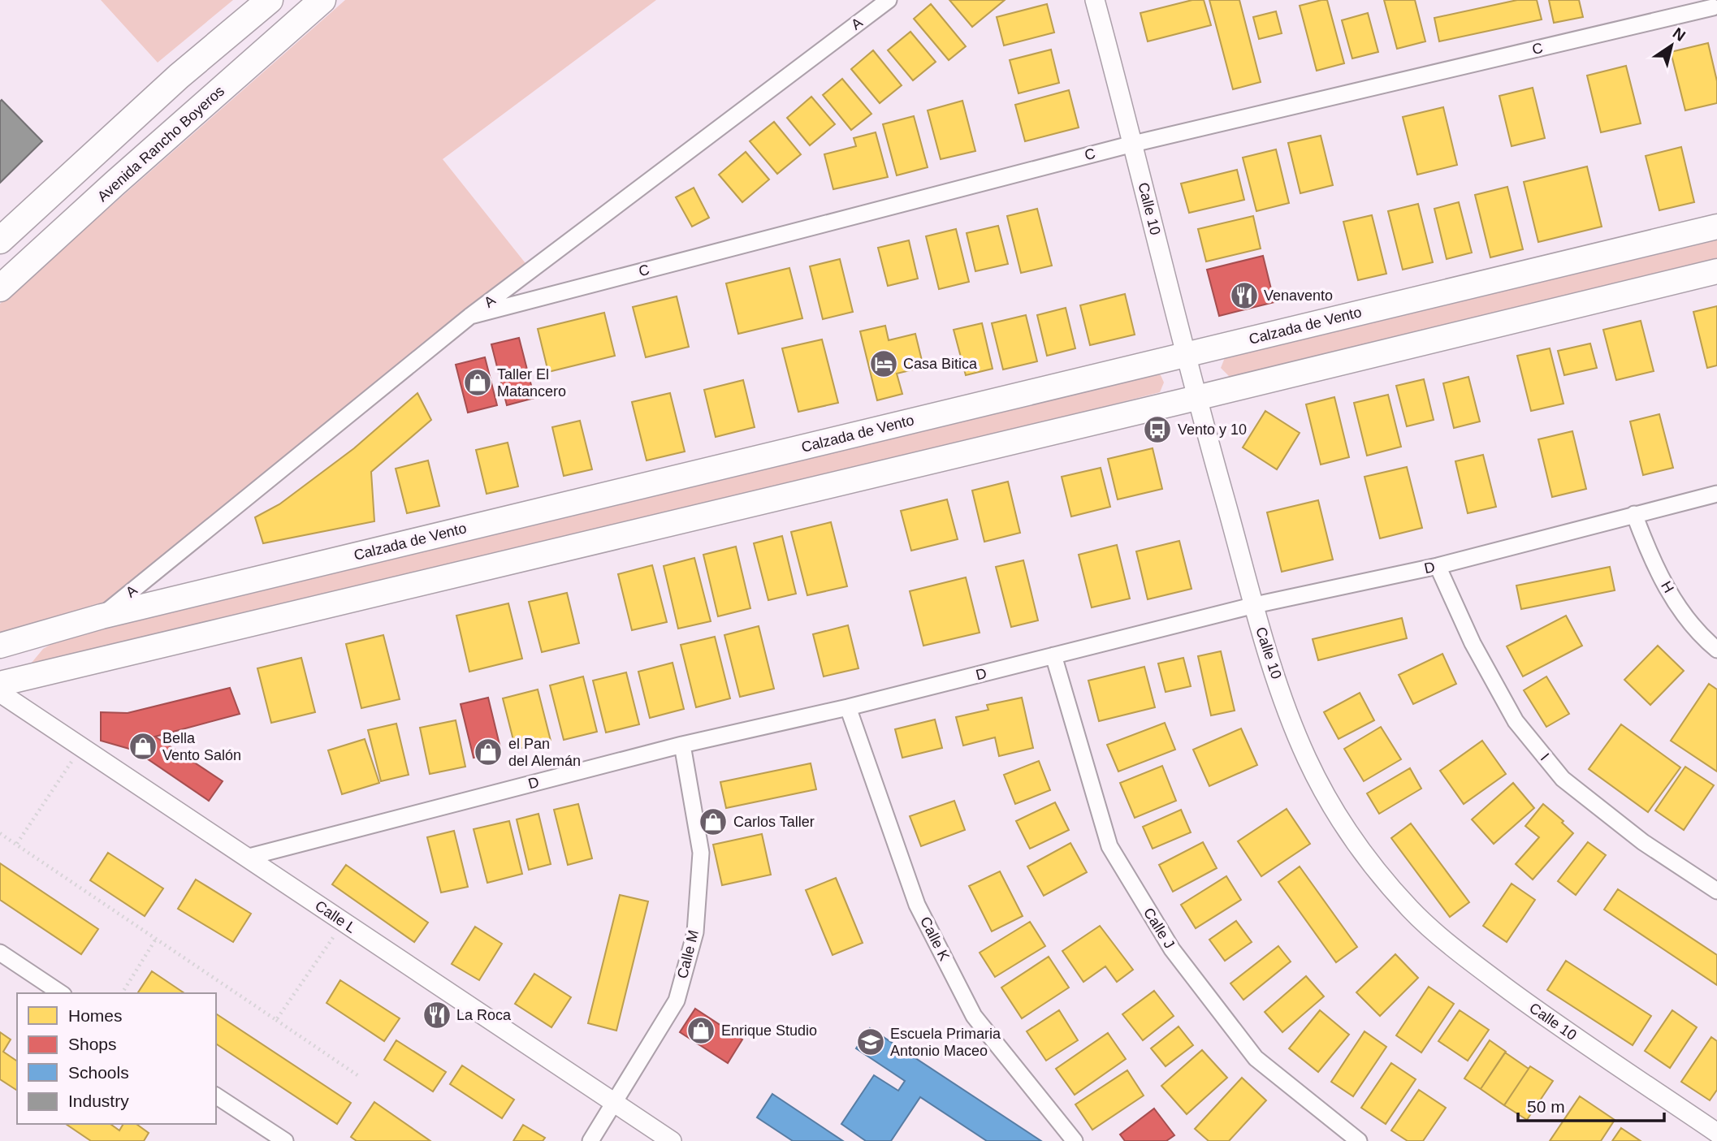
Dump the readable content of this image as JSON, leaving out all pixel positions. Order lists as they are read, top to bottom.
{
  "streets": {
    "highway": ["Avenida Rancho Boyeros"],
    "main road": ["Calzada de Vento"],
    "street": [
      "A",
      "C",
      "Calle 10",
      "D",
      "H",
      "I",
      "Calle L",
      "Calle J",
      "Calle K",
      "Calle M"
    ]
  },
  "crossings": [
    ["A", "C"],
    ["A", "Calzada de Vento"],
    ["C", "Calle 10"],
    ["Calle 10", "Calzada de Vento"],
    ["Calle 10", "D"],
    ["D", "H"],
    ["D", "I"],
    ["D", "Calle L"],
    ["D", "Calle J"],
    ["D", "Calle K"],
    ["D", "Calle M"],
    ["Calle L", "Calle M"]
  ],
  "places": {
    "restaurant": ["Venavento", "La Roca"],
    "hotel": ["Casa Bitica"],
    "shop": [
      "Taller El Matancero",
      "Bella Vento Salón",
      "el Pan del Alemán",
      "Carlos Taller",
      "Enrique Studio"
    ],
    "bus stop": ["Vento y 10"],
    "school or university": ["Escuela Primaria Antonio Maceo"]
  },
  "legend": [
    "Homes",
    "Shops",
    "Schools",
    "Industry"
  ],
  "scale_bar": "50 m",
  "north": "top right"
}
